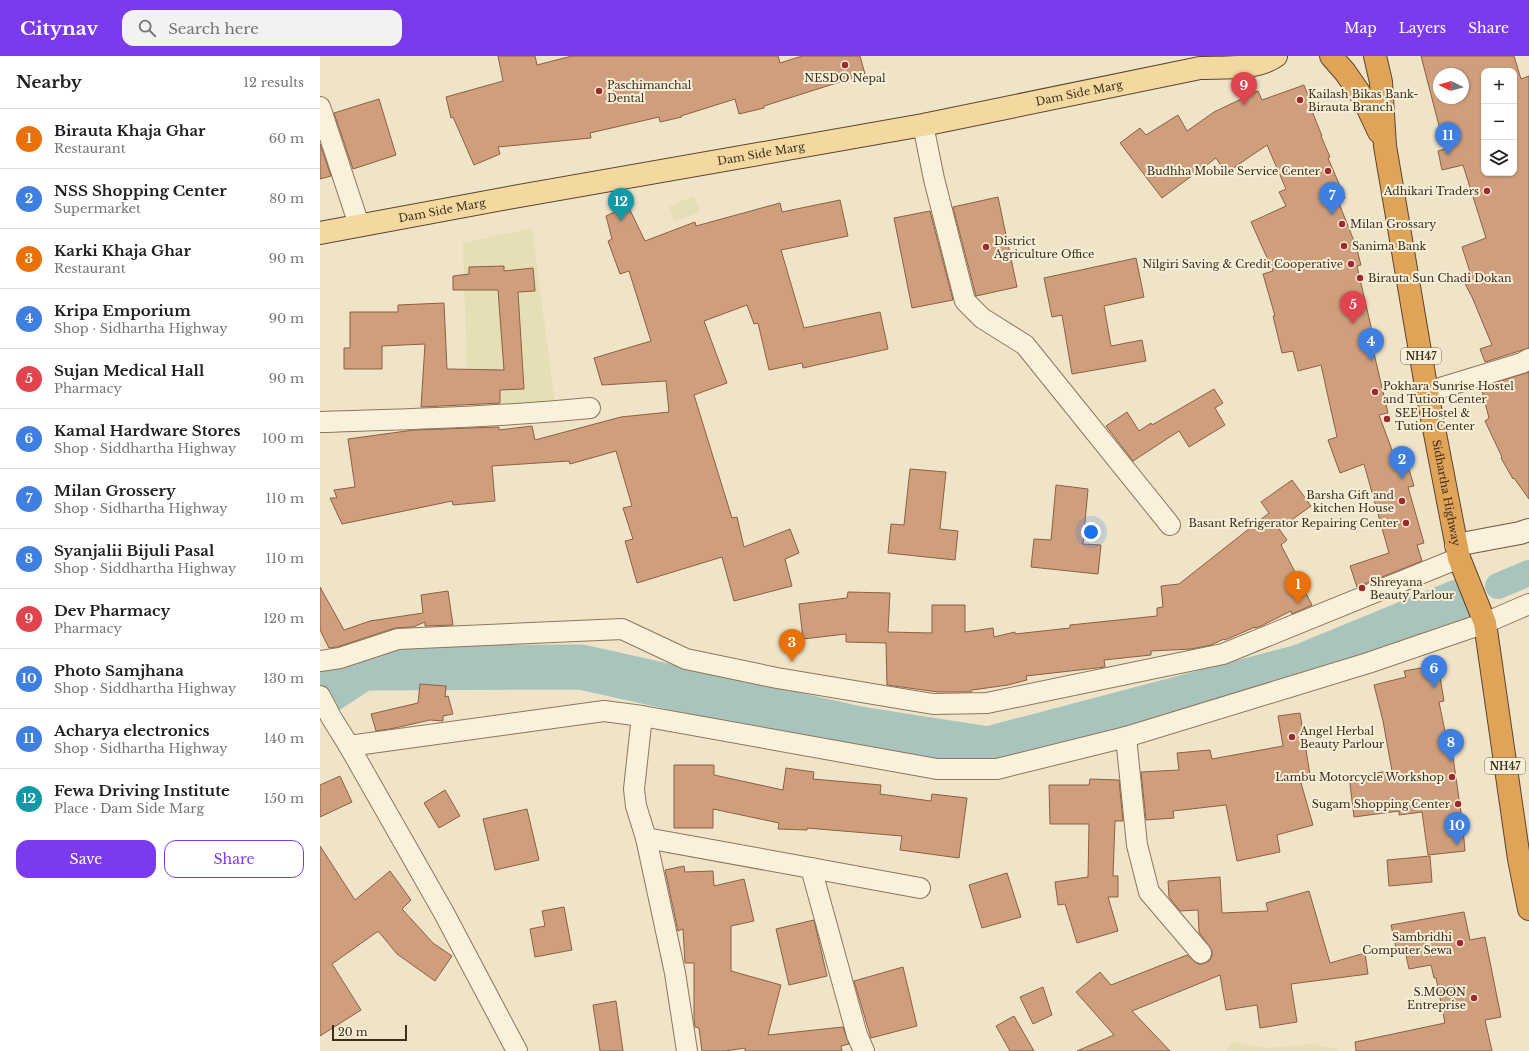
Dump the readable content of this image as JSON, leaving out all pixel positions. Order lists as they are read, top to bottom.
{
  "streets": {
    "highway": ["NH47", "Sidhartha Highway"],
    "main road": ["Dam Side Marg"]
  },
  "crossings": [
    ["NH47", "Sidhartha Highway"]
  ],
  "places": [
    "NESDO Nepal",
    "Paschimanchal Dental",
    "Kailash Bikas Bank- Birauta Branch",
    "Budhha Mobile Service Center",
    "Adhikari Traders",
    "Milan Grossary",
    "Sanima Bank",
    "District Agriculture Office",
    "Nilgiri Saving & Credit Cooperative",
    "Birauta Sun Chadi Dokan",
    "Pokhara Sunrise Hostel and Tution Center",
    "SEE Hostel & Tution Center",
    "Barsha Gift and kitchen House",
    "Basant Refrigerator Repairing Center",
    "Shreyana Beauty Parlour",
    "Angel Herbal Beauty Parlour",
    "Lambu Motorcycle Workshop",
    "Sugam Shopping Center",
    "Sambridhi Computer Sewa",
    "S.MOON Entreprise"
  ],
  "scale_bar": "20 m",
  "north": "left",
  "page": {
    "header": "Citynav",
    "search": "Search here",
    "nav": ["Map", "Layers", "Share"],
    "heading": ["Nearby", "12 results"],
    "map_buttons": ["+", "−"],
    "pins": [
      "9",
      "11",
      "7",
      "12",
      "5",
      "4",
      "2",
      "1",
      "3",
      "6",
      "8",
      "10"
    ],
    "list": [
      {
        "mark": "1",
        "name": "Birauta Khaja Ghar",
        "note": "Restaurant",
        "value": "60 m"
      },
      {
        "mark": "2",
        "name": "NSS Shopping Center",
        "note": "Supermarket",
        "value": "80 m"
      },
      {
        "mark": "3",
        "name": "Karki Khaja Ghar",
        "note": "Restaurant",
        "value": "90 m"
      },
      {
        "mark": "4",
        "name": "Kripa Emporium",
        "note": "Shop · Sidhartha Highway",
        "value": "90 m"
      },
      {
        "mark": "5",
        "name": "Sujan Medical Hall",
        "note": "Pharmacy",
        "value": "90 m"
      },
      {
        "mark": "6",
        "name": "Kamal Hardware Stores",
        "note": "Shop · Siddhartha Highway",
        "value": "100 m"
      },
      {
        "mark": "7",
        "name": "Milan Grossery",
        "note": "Shop · Sidhartha Highway",
        "value": "110 m"
      },
      {
        "mark": "8",
        "name": "Syanjalii Bijuli Pasal",
        "note": "Shop · Siddhartha Highway",
        "value": "110 m"
      },
      {
        "mark": "9",
        "name": "Dev Pharmacy",
        "note": "Pharmacy",
        "value": "120 m"
      },
      {
        "mark": "10",
        "name": "Photo Samjhana",
        "note": "Shop · Siddhartha Highway",
        "value": "130 m"
      },
      {
        "mark": "11",
        "name": "Acharya electronics",
        "note": "Shop · Sidhartha Highway",
        "value": "140 m"
      },
      {
        "mark": "12",
        "name": "Fewa Driving Institute",
        "note": "Place · Dam Side Marg",
        "value": "150 m"
      }
    ],
    "buttons": ["Save", "Share"],
    "scale": "20 m"
  }
}
